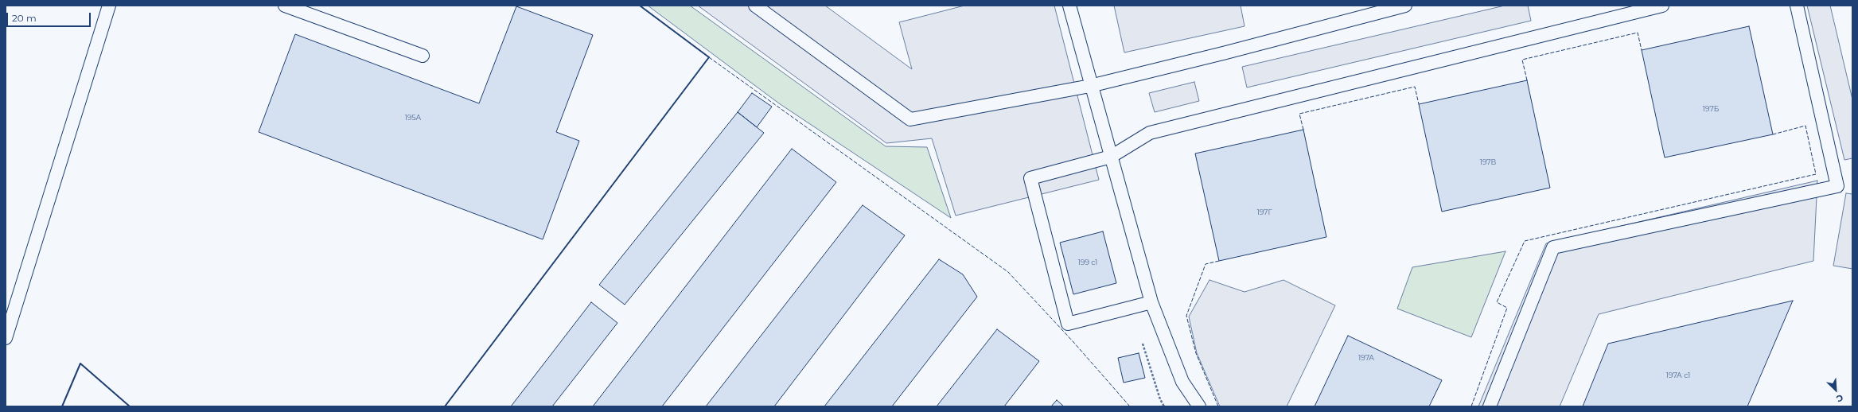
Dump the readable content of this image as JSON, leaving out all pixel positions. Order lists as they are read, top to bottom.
{
  "house_numbers": [
    "197Б",
    "195А",
    "197В",
    "197Г",
    "199 с1",
    "197А",
    "197А с1"
  ],
  "scale_bar": "20 m",
  "north": "bottom right"
}
